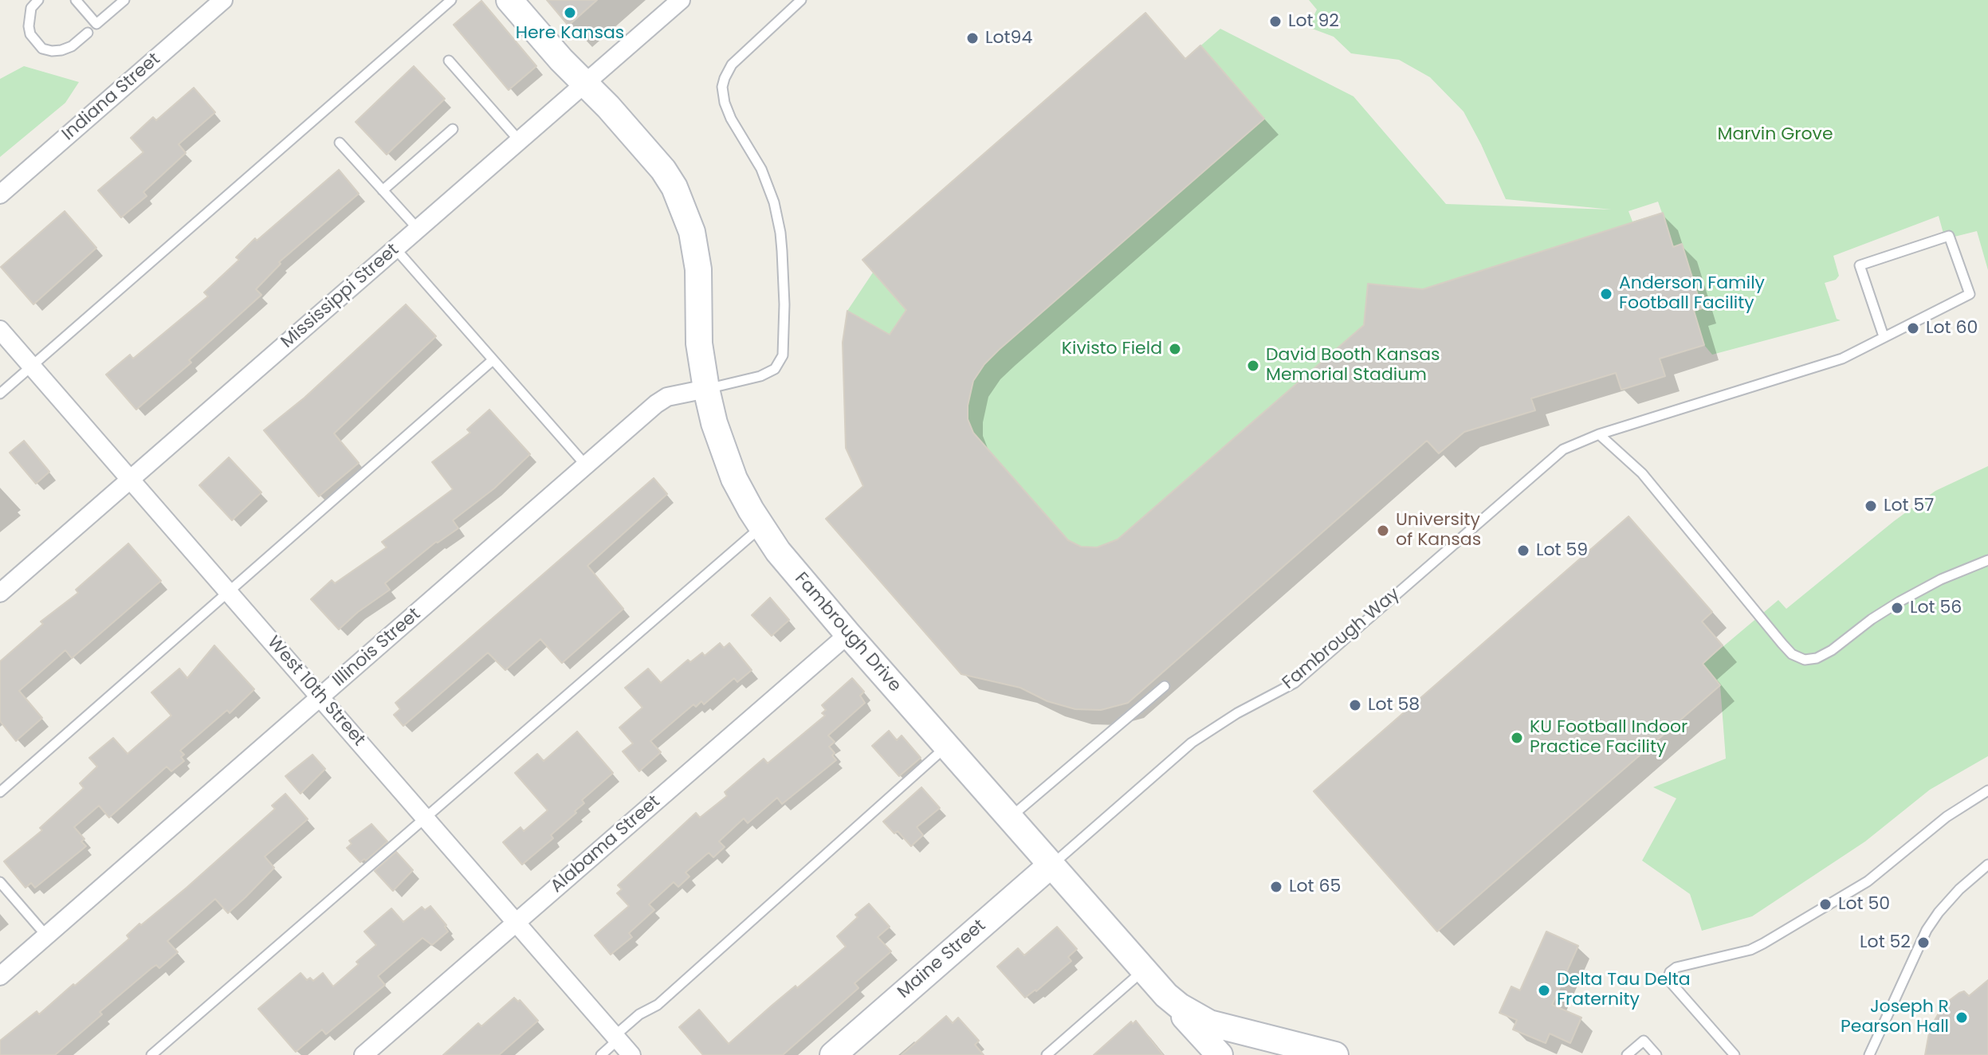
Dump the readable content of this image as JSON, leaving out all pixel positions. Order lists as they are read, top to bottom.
{
  "streets": {
    "street": [
      "Indiana Street",
      "Mississippi Street",
      "Fambrough Drive",
      "Illinois Street",
      "West 10th Street",
      "Alabama Street",
      "Maine Street"
    ],
    "lane": ["Fambrough Way"]
  },
  "crossings": [
    ["Mississippi Street", "Fambrough Drive"],
    ["Mississippi Street", "West 10th Street"],
    ["Fambrough Drive", "Fambrough Way"],
    ["Fambrough Drive", "Illinois Street"],
    ["Fambrough Drive", "Alabama Street"],
    ["Fambrough Drive", "Maine Street"],
    ["Fambrough Way", "Maine Street"],
    ["Illinois Street", "West 10th Street"],
    ["West 10th Street", "Alabama Street"]
  ],
  "parks": ["Marvin Grove"],
  "places": [
    "Here Kansas",
    "Lot 92",
    "Lot94",
    "Anderson Family Football Facility",
    "Lot 60",
    "Kivisto Field",
    "David Booth Kansas Memorial Stadium",
    "Lot 57",
    "University of Kansas",
    "Lot 59",
    "Lot 56",
    "Lot 58",
    "KU Football Indoor Practice Facility",
    "Lot 65",
    "Lot 50",
    "Lot 52",
    "Delta Tau Delta Fraternity",
    "Joseph R Pearson Hall"
  ]
}
